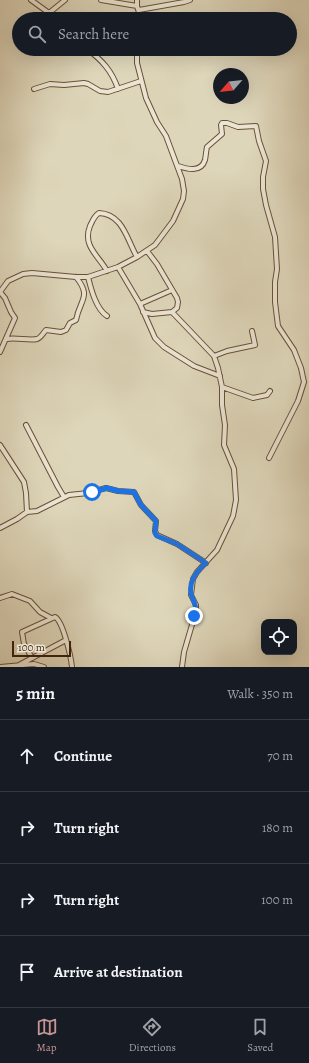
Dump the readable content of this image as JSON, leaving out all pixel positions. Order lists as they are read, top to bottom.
{
  "scale_bar": "100 m",
  "north": "bottom left",
  "page": {
    "search": "Search here",
    "scale": "100 m",
    "heading": ["5 min", "Walk · 350 m"],
    "list": [
      ["Continue", "70 m"],
      ["Turn right", "180 m"],
      ["Turn right", "100 m"],
      "Arrive at destination"
    ],
    "nav": ["Map", "Directions", "Saved"]
  }
}
